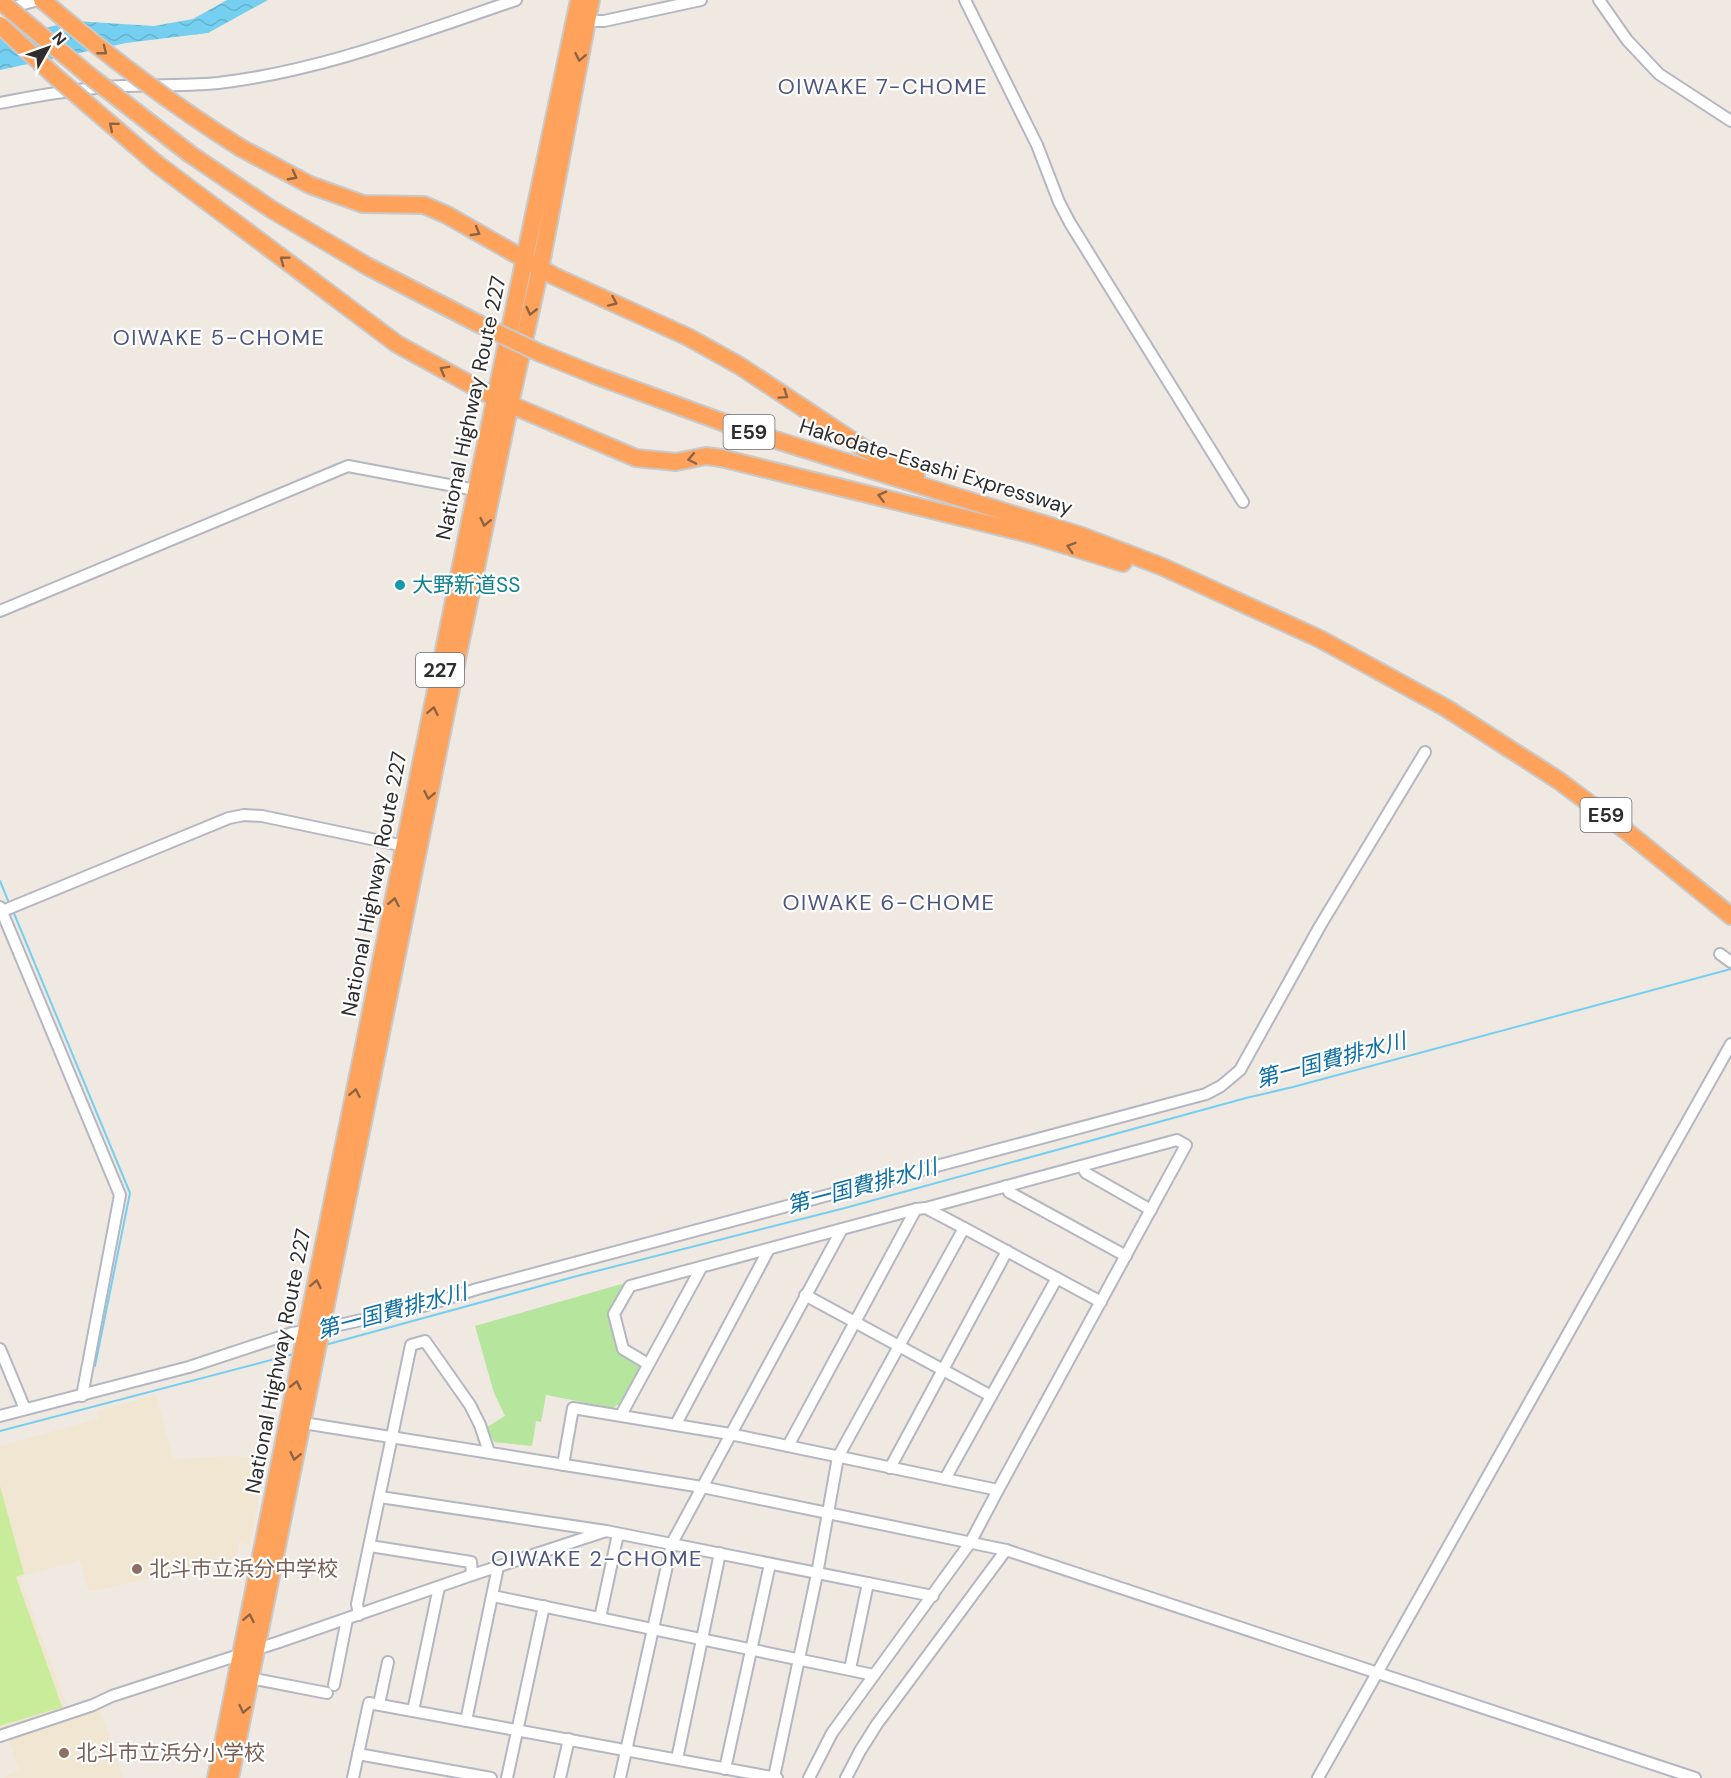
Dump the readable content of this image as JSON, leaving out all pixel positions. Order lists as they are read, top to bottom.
{
  "streets": {
    "highway": [
      "National Highway Route 227",
      "E59",
      "Hakodate-Esashi Expressway",
      "227"
    ]
  },
  "districts": [
    "OIWAKE 7-CHOME",
    "OIWAKE 5-CHOME",
    "OIWAKE 6-CHOME",
    "OIWAKE 2-CHOME"
  ],
  "water": ["第一国費排水川"],
  "places": ["大野新道SS", "北斗市立浜分中学校", "北斗市立浜分小学校"],
  "north": "top right"
}
